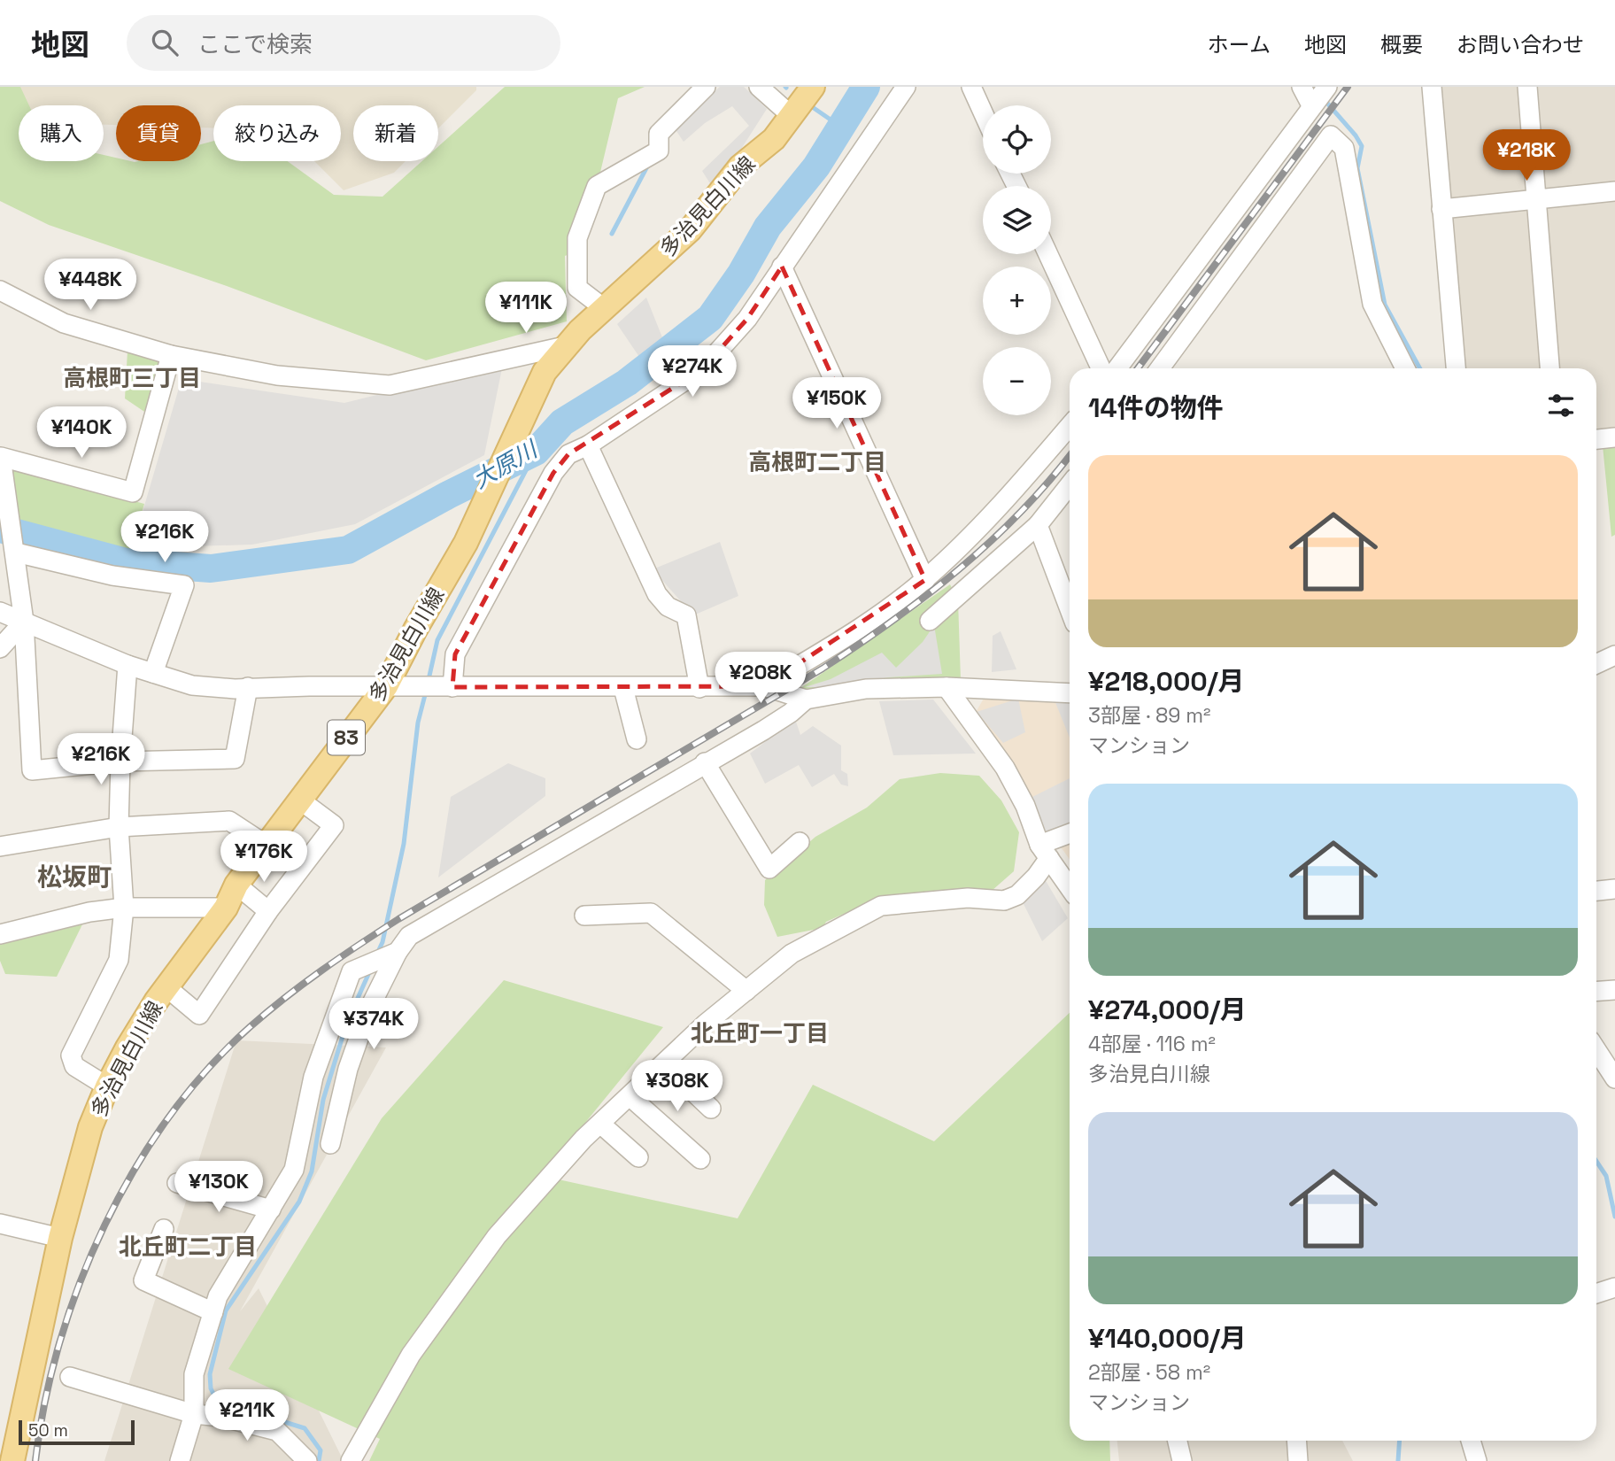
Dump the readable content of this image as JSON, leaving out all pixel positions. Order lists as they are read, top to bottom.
{
  "streets": {
    "main road": ["多治見白川線", "83"]
  },
  "districts": [
    "高根町三丁目",
    "高根町二丁目",
    "松坂町",
    "北丘町一丁目",
    "北丘町二丁目"
  ],
  "water": ["大原川"],
  "scale_bar": "50 m",
  "page": {
    "header": "地図",
    "search": "ここで検索",
    "nav": [
      "ホーム",
      "地図",
      "概要",
      "お問い合わせ"
    ],
    "map_buttons": ["+", "−"],
    "chip": [
      "購入",
      "賃貸",
      "絞り込み",
      "新着"
    ],
    "price": [
      "¥218K",
      "¥448K",
      "¥111K",
      "¥274K",
      "¥150K",
      "¥140K",
      "¥216K",
      "¥208K",
      "¥216K",
      "¥176K",
      "¥374K",
      "¥308K",
      "¥130K",
      "¥211K"
    ],
    "heading": "14件の物件",
    "list": [
      {
        "name": "¥218,000/月",
        "note": "3部屋 · 89 m² · マンション"
      },
      {
        "name": "¥274,000/月",
        "note": "4部屋 · 116 m² · 多治見白川線"
      },
      {
        "name": "¥140,000/月",
        "note": "2部屋 · 58 m² · マンション"
      }
    ],
    "scale": "50 m"
  }
}
